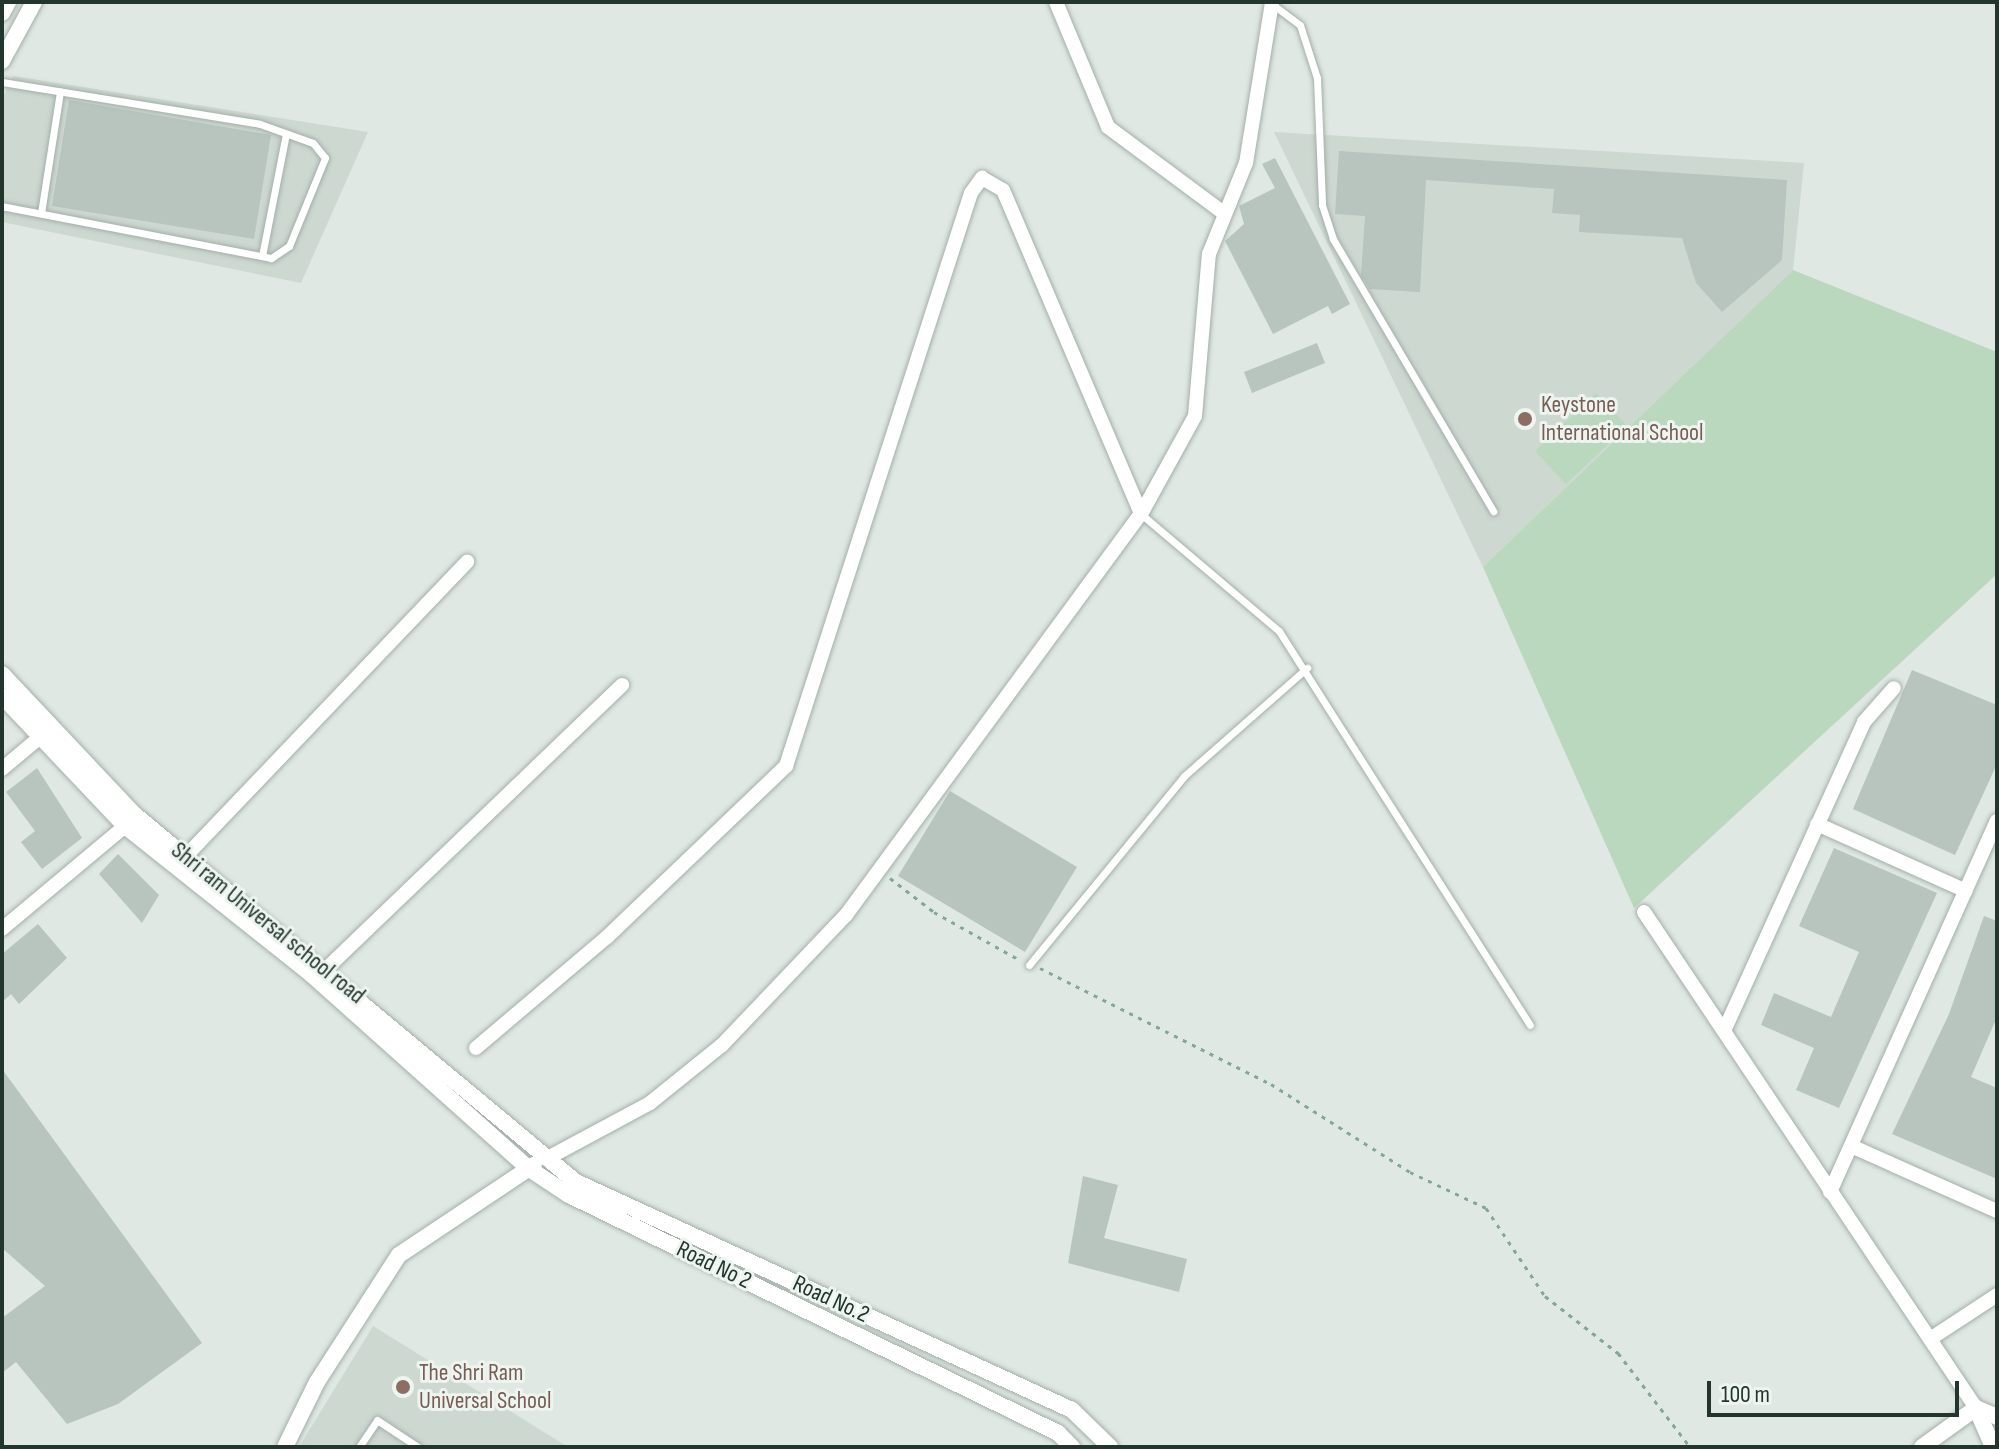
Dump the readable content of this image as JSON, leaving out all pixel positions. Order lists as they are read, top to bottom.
{
  "streets": {
    "street": ["Shri ram Universal school road", "Road No 2", "Road No.2"]
  },
  "crossings": [
    ["Shri ram Universal school road", "Road No 2"],
    ["Shri ram Universal school road", "Road No.2"]
  ],
  "places": ["Keystone International School", "The Shri Ram Universal School"],
  "scale_bar": "100 m"
}
